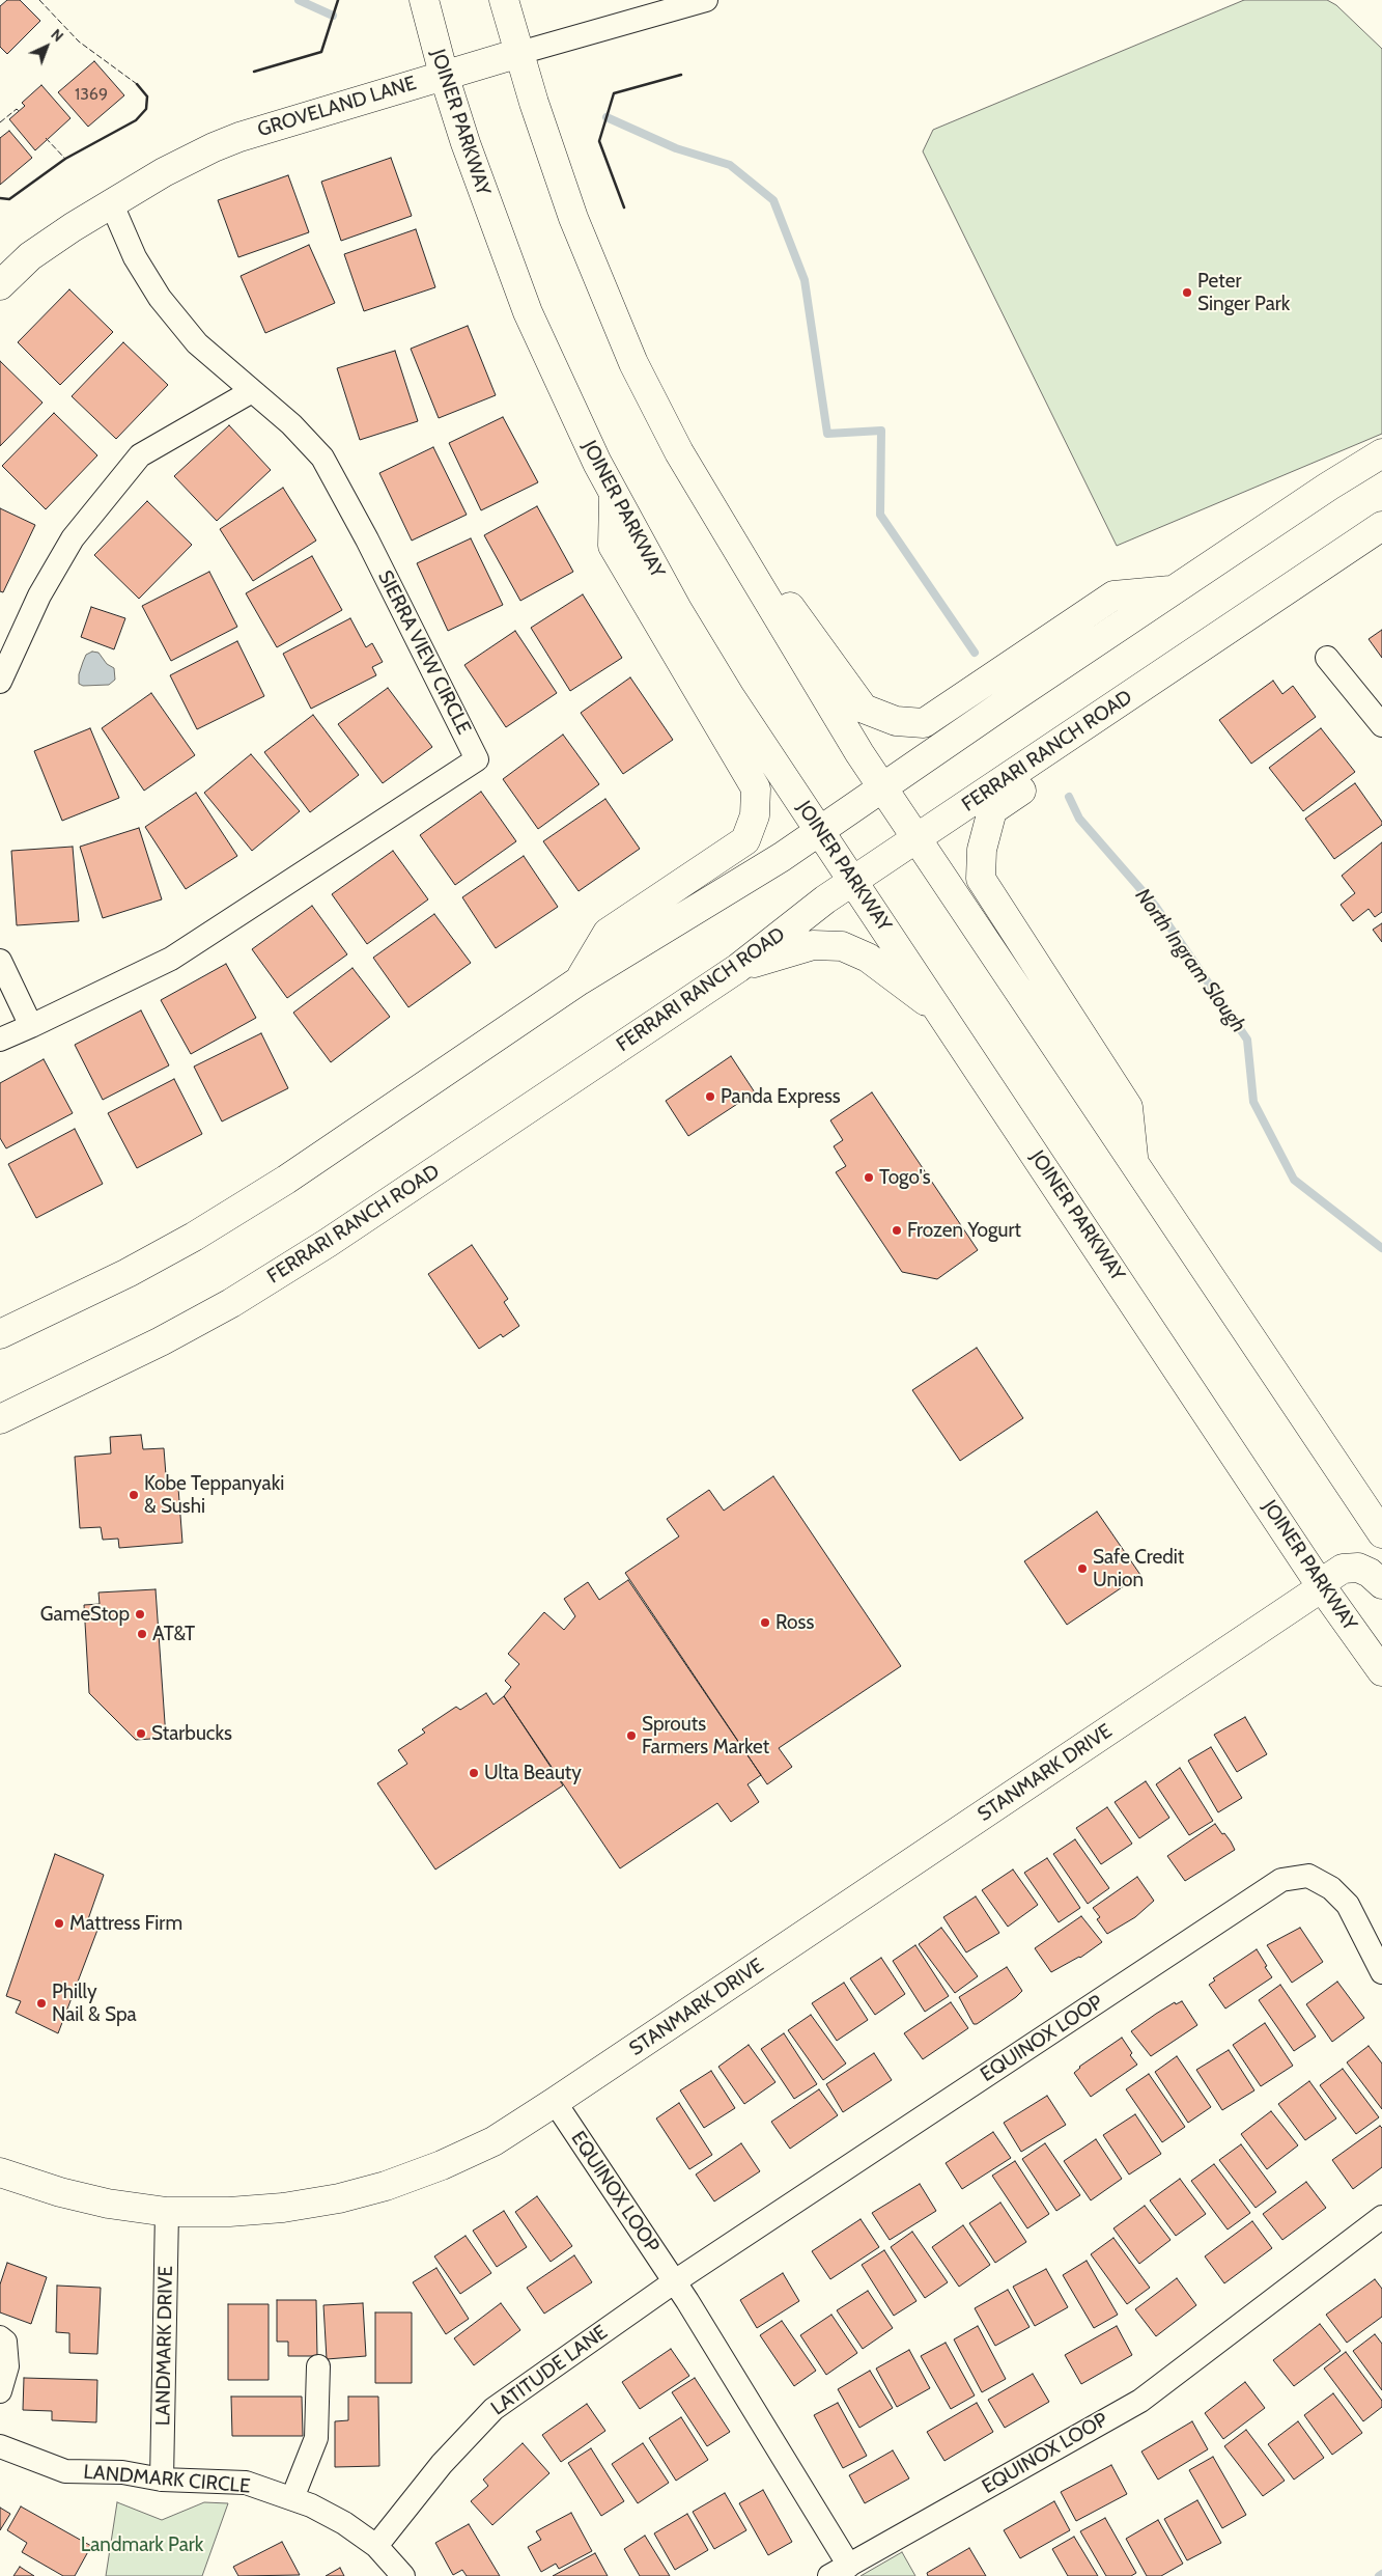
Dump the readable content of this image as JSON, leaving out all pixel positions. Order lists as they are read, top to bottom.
{
  "streets": {
    "main road": [
      "GROVELAND LANE",
      "JOINER PARKWAY",
      "FERRARI RANCH ROAD",
      "STANMARK DRIVE"
    ],
    "street": [
      "SIERRA VIEW CIRCLE",
      "EQUINOX LOOP",
      "LANDMARK DRIVE",
      "LATITUDE LANE",
      "LANDMARK CIRCLE"
    ]
  },
  "crossings": [
    ["GROVELAND LANE", "JOINER PARKWAY"],
    ["JOINER PARKWAY", "FERRARI RANCH ROAD"],
    ["JOINER PARKWAY", "STANMARK DRIVE"],
    ["STANMARK DRIVE", "EQUINOX LOOP"],
    ["STANMARK DRIVE", "LANDMARK DRIVE"],
    ["EQUINOX LOOP", "LATITUDE LANE"],
    ["LANDMARK DRIVE", "LANDMARK CIRCLE"],
    ["LATITUDE LANE", "LANDMARK CIRCLE"]
  ],
  "water": ["North Ingram Slough"],
  "parks": ["Landmark Park"],
  "places": [
    "Peter Singer Park",
    "Panda Express",
    "Togo's",
    "Frozen Yogurt",
    "Kobe Teppanyaki & Sushi",
    "Safe Credit Union",
    "GameStop",
    "Ross",
    "AT&T",
    "Starbucks",
    "Sprouts Farmers Market",
    "Ulta Beauty",
    "Mattress Firm",
    "Philly Nail & Spa"
  ],
  "house_numbers": ["1369"],
  "north": "top right"
}
